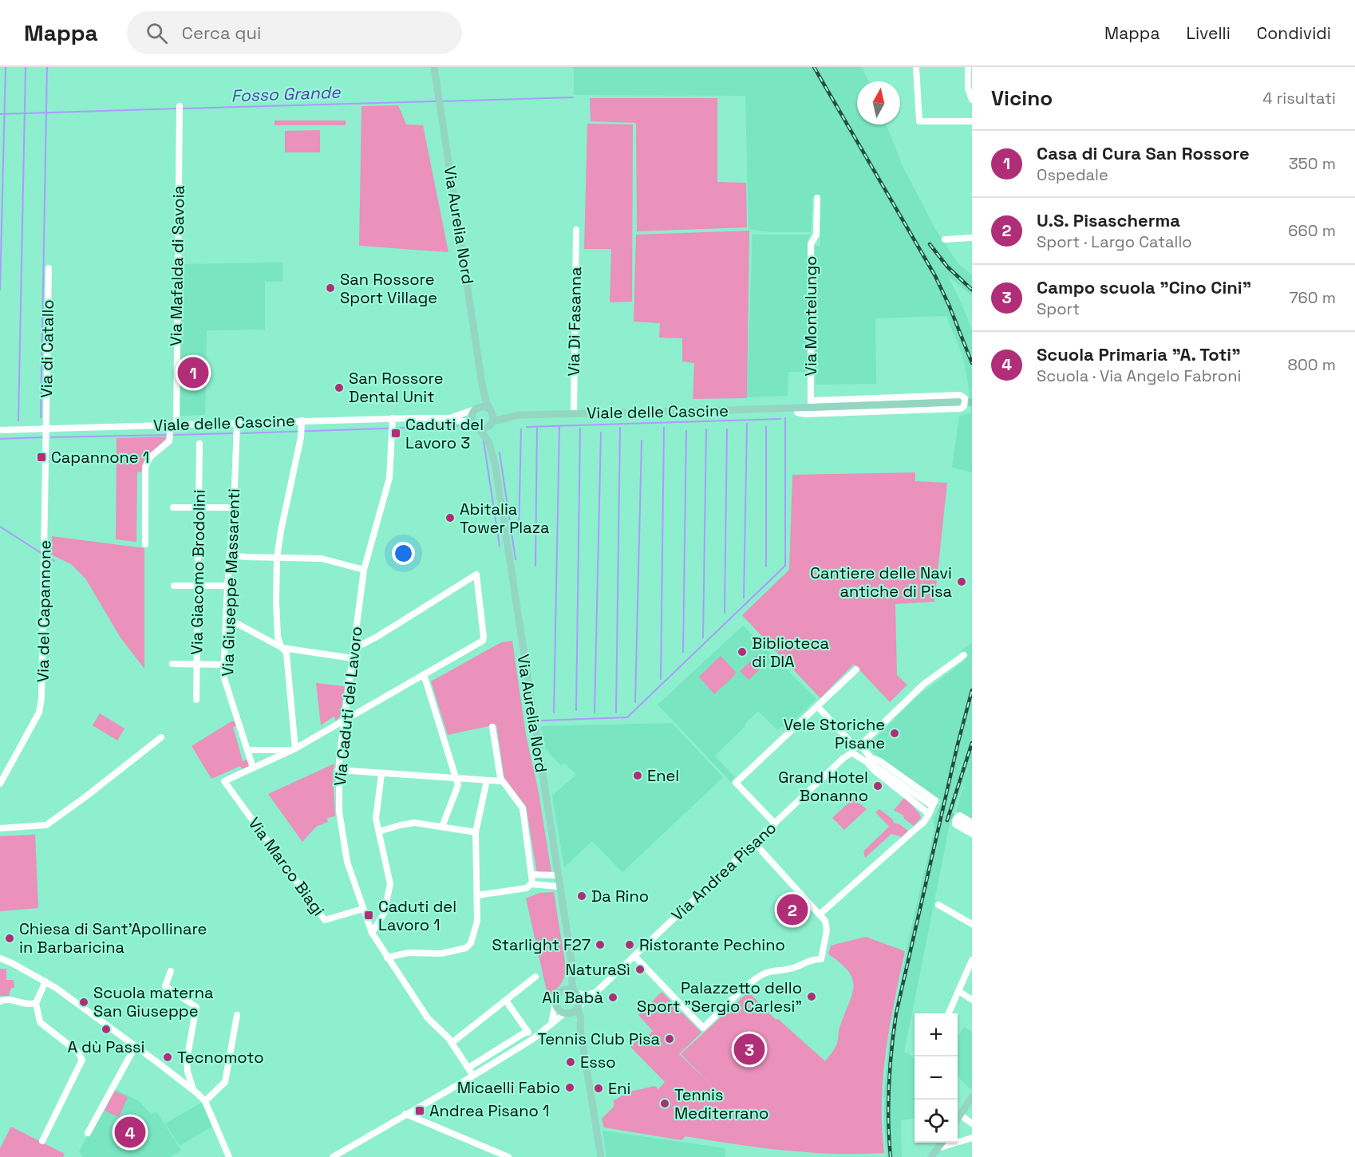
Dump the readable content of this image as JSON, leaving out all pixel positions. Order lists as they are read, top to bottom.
{
  "streets": {
    "main road": ["Via Aurelia Nord", "Viale delle Cascine"],
    "street": [
      "Via Mafalda di Savoia",
      "Via Montelungo",
      "Via Di Fasanna",
      "Via di Catallo",
      "Via Giacomo Brodolini",
      "Via Giuseppe Massarenti",
      "Via del Capannone",
      "Via Caduti del Lavoro",
      "Via Marco Biagi",
      "Via Andrea Pisano"
    ]
  },
  "crossings": [
    ["Via Aurelia Nord", "Viale delle Cascine"],
    ["Via Aurelia Nord", "Via Andrea Pisano"],
    ["Via Mafalda di Savoia", "Viale delle Cascine"],
    ["Via Montelungo", "Viale delle Cascine"],
    ["Via Di Fasanna", "Viale delle Cascine"],
    ["Via di Catallo", "Viale delle Cascine"],
    ["Via di Catallo", "Via del Capannone"],
    ["Viale delle Cascine", "Via Giuseppe Massarenti"],
    ["Viale delle Cascine", "Via del Capannone"],
    ["Viale delle Cascine", "Via Caduti del Lavoro"],
    ["Via Giuseppe Massarenti", "Via Marco Biagi"],
    ["Via Caduti del Lavoro", "Via Marco Biagi"]
  ],
  "water": ["Fosso Grande"],
  "places": {
    "other": [
      "San Rossore Sport Village",
      "San Rossore Dental Unit",
      "Abitalia Tower Plaza",
      "Cantiere delle Navi antiche di Pisa",
      "Biblioteca di DIA",
      "Vele Storiche Pisane",
      "Enel",
      "Grand Hotel Bonanno",
      "Da Rino",
      "Chiesa di Sant'Apollinare in Barbaricina",
      "Starlight F27",
      "Ristorante Pechino",
      "NaturaSì",
      "Palazzetto dello Sport \"Sergio Carlesi\"",
      "Alì Babà",
      "Scuola materna San Giuseppe",
      "A dù Passi",
      "Tennis Club Pisa",
      "Tecnomoto",
      "Esso",
      "Micaelli Fabio",
      "Eni",
      "Tennis Mediterrano"
    ],
    "transit": [
      "Caduti del Lavoro 3",
      "Capannone 1",
      "Caduti del Lavoro 1",
      "Andrea Pisano 1"
    ]
  },
  "north": "top",
  "page": {
    "header": "Mappa",
    "search": "Cerca qui",
    "nav": ["Mappa", "Livelli", "Condividi"],
    "heading": ["Vicino", "4 risultati"],
    "list": [
      {
        "mark": "1",
        "name": "Casa di Cura San Rossore",
        "note": "Ospedale",
        "value": "350 m"
      },
      {
        "mark": "2",
        "name": "U.S. Pisascherma",
        "note": "Sport · Largo Catallo",
        "value": "660 m"
      },
      {
        "mark": "3",
        "name": "Campo scuola \"Cino Cini\"",
        "note": "Sport",
        "value": "760 m"
      },
      {
        "mark": "4",
        "name": "Scuola Primaria \"A. Toti\"",
        "note": "Scuola · Via Angelo Fabroni",
        "value": "800 m"
      }
    ],
    "pins": [
      "1",
      "2",
      "3",
      "4"
    ],
    "map_buttons": ["+", "−"]
  }
}
